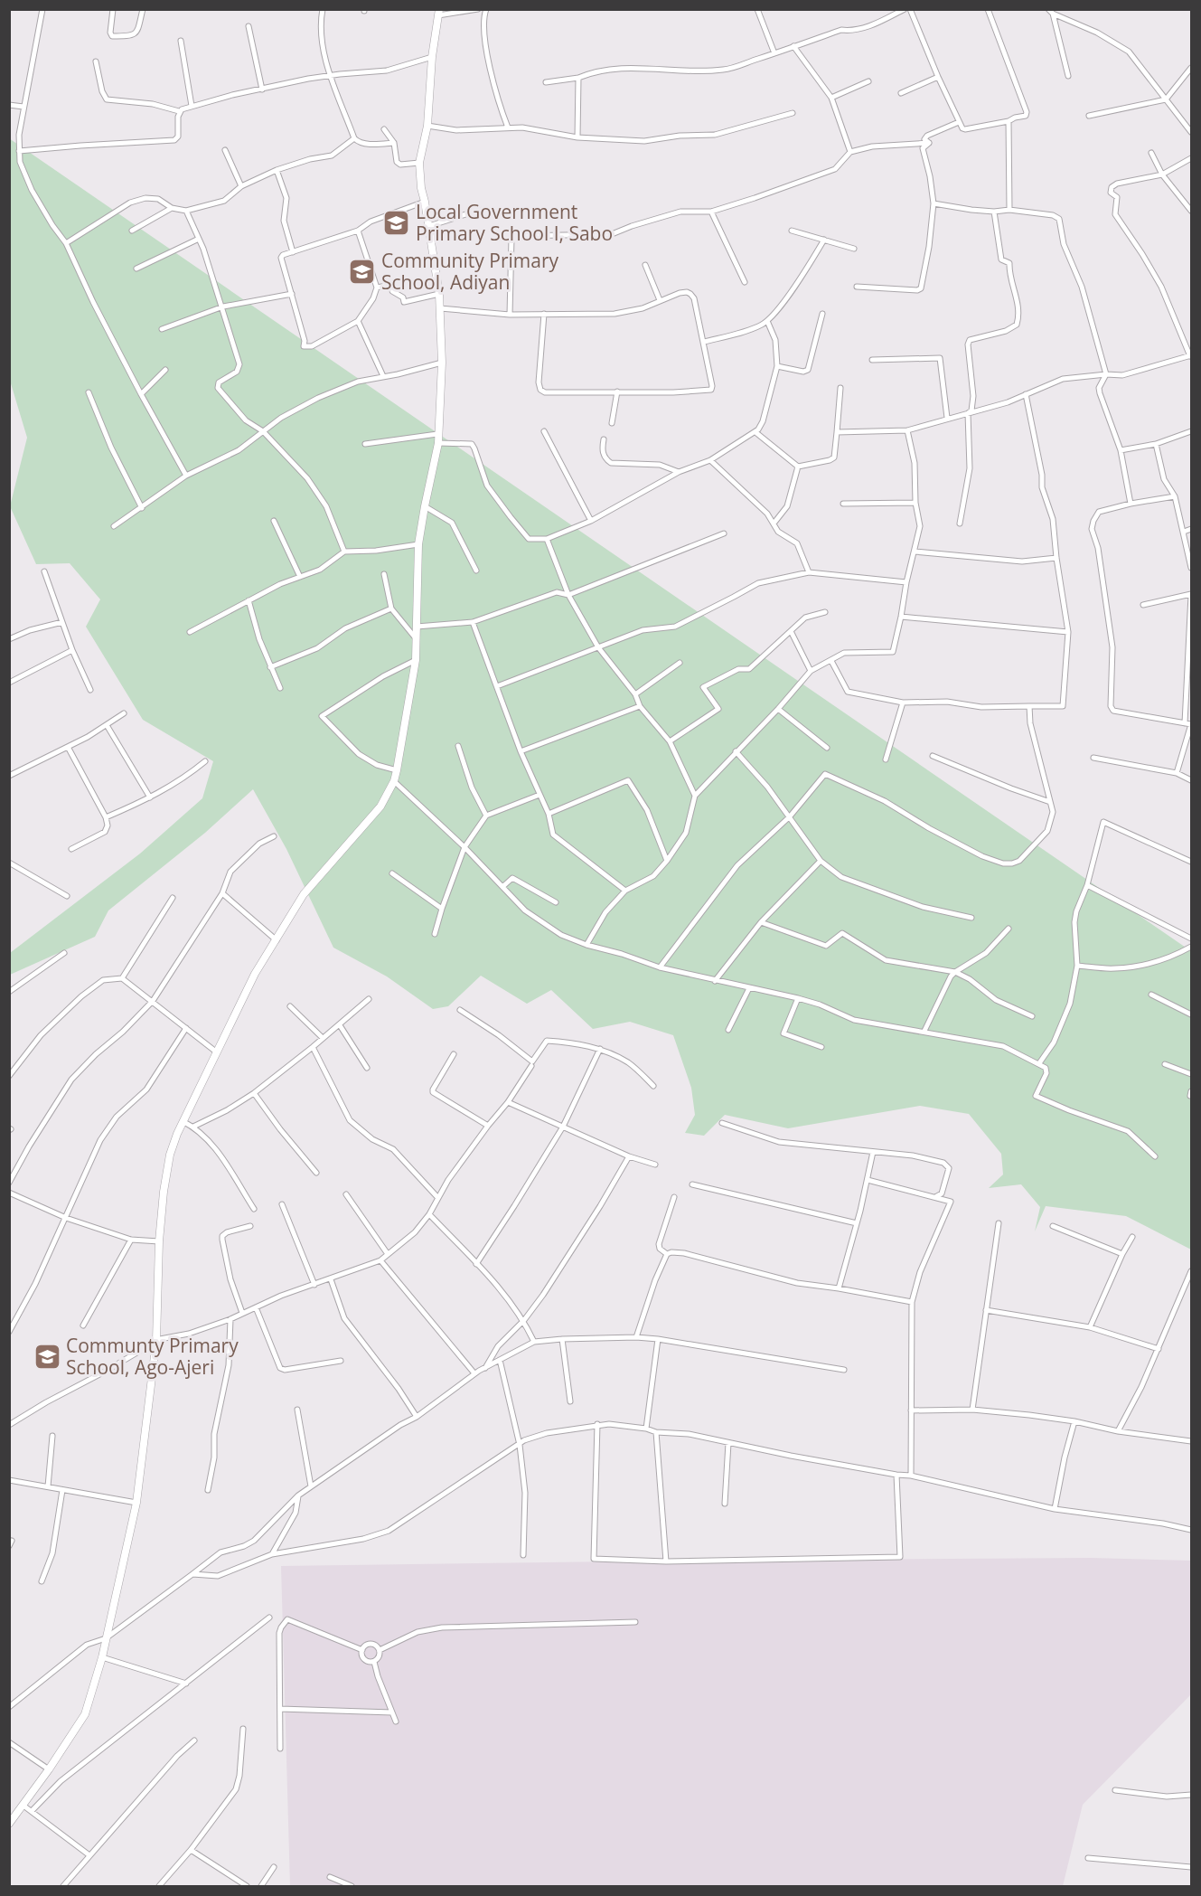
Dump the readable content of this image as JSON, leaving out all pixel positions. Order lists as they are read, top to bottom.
{
  "places": {
    "school or university": ["Local Government Primary School I, Sabo", "Community Primary School, Adiyan", "Communty Primary School, Ago-Ajeri"]
  }
}
